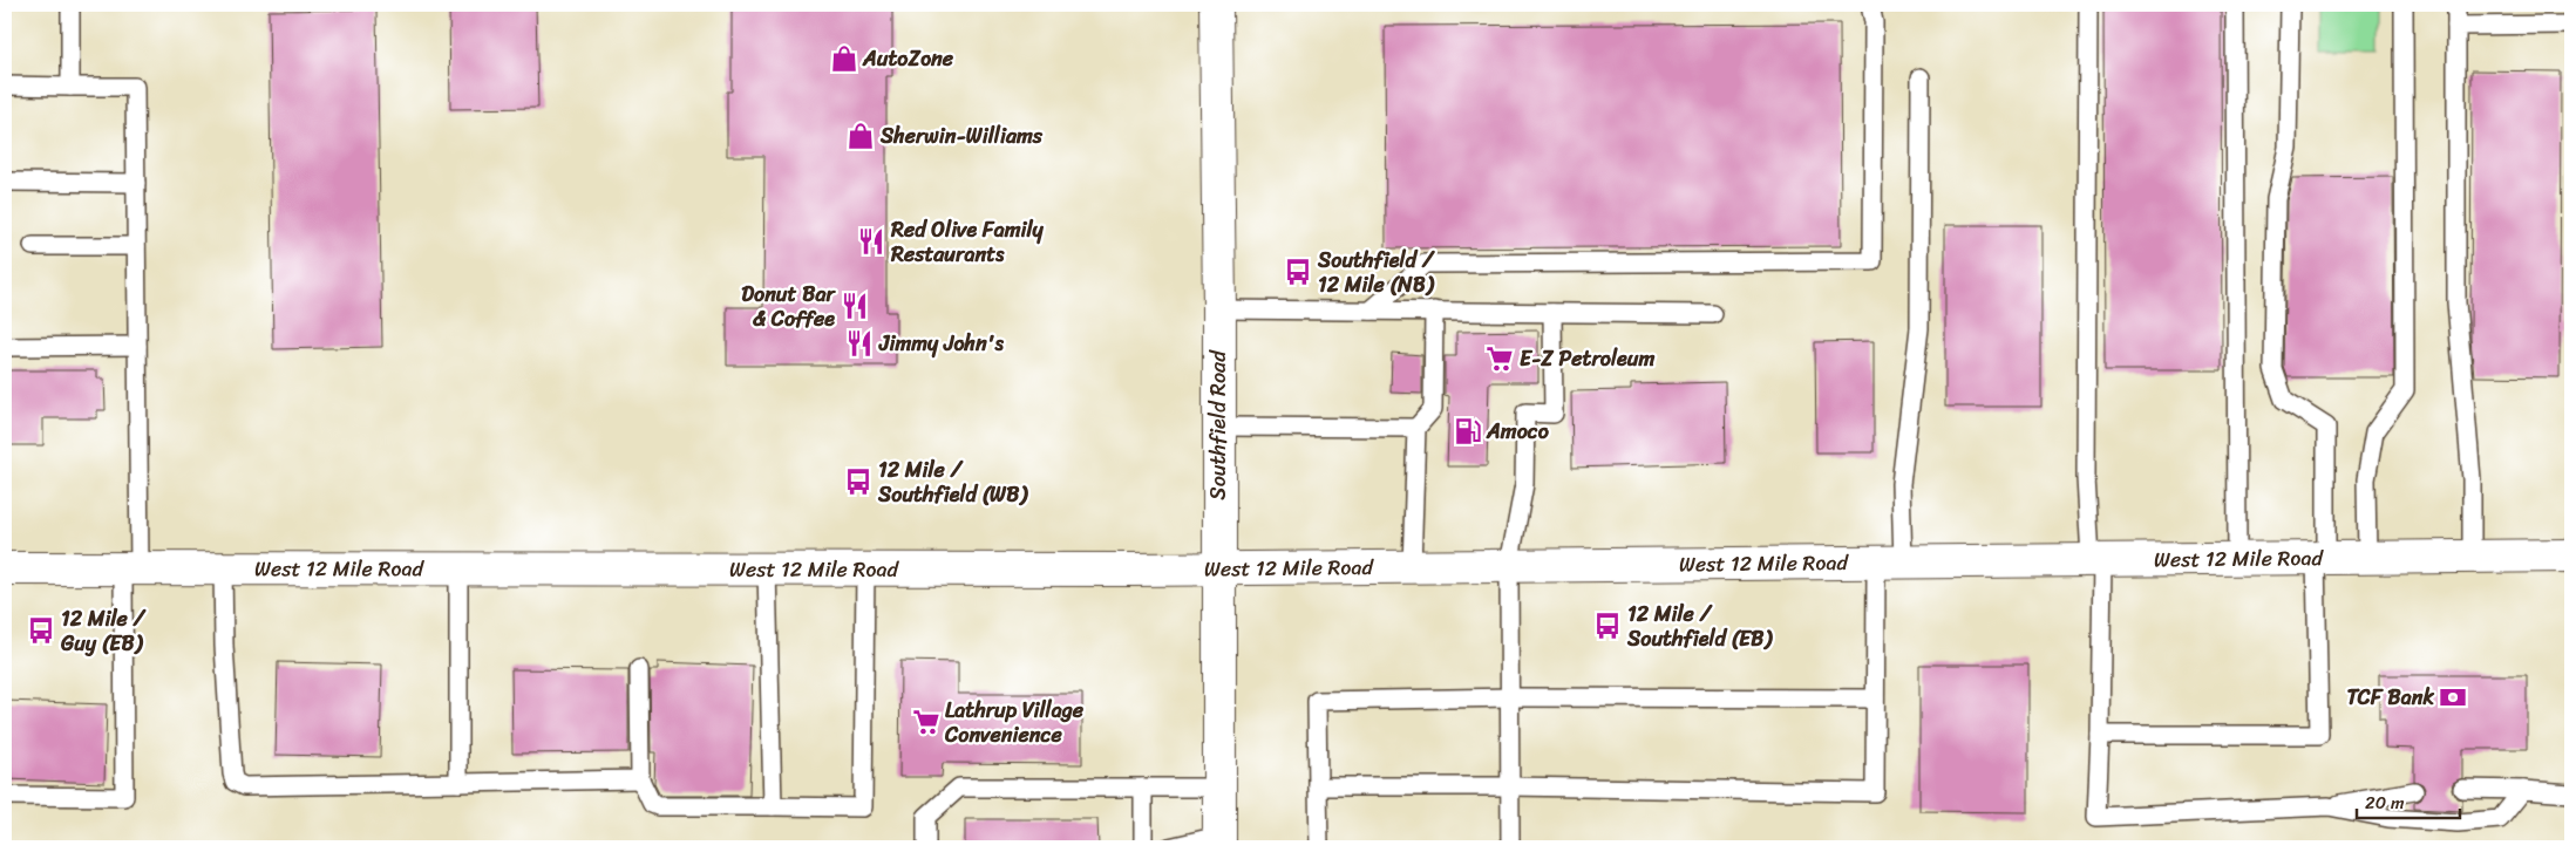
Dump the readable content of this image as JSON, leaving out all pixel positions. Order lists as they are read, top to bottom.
{
  "streets": {
    "main road": ["Southfield Road", "West 12 Mile Road"]
  },
  "crossings": [
    ["Southfield Road", "West 12 Mile Road"]
  ],
  "places": {
    "shop": ["AutoZone", "Sherwin-Williams"],
    "restaurant": ["Red Olive Family Restaurants", "Donut Bar & Coffee", "Jimmy John's"],
    "bus stop": [
      "Southfield / 12 Mile (NB)",
      "12 Mile / Southfield (WB)",
      "12 Mile / Southfield (EB)",
      "12 Mile / Guy (EB)"
    ],
    "supermarket": ["E-Z Petroleum", "Lathrup Village Convenience"],
    "fuel station": ["Amoco"],
    "bank": ["TCF Bank"]
  },
  "scale_bar": "20 m"
}
